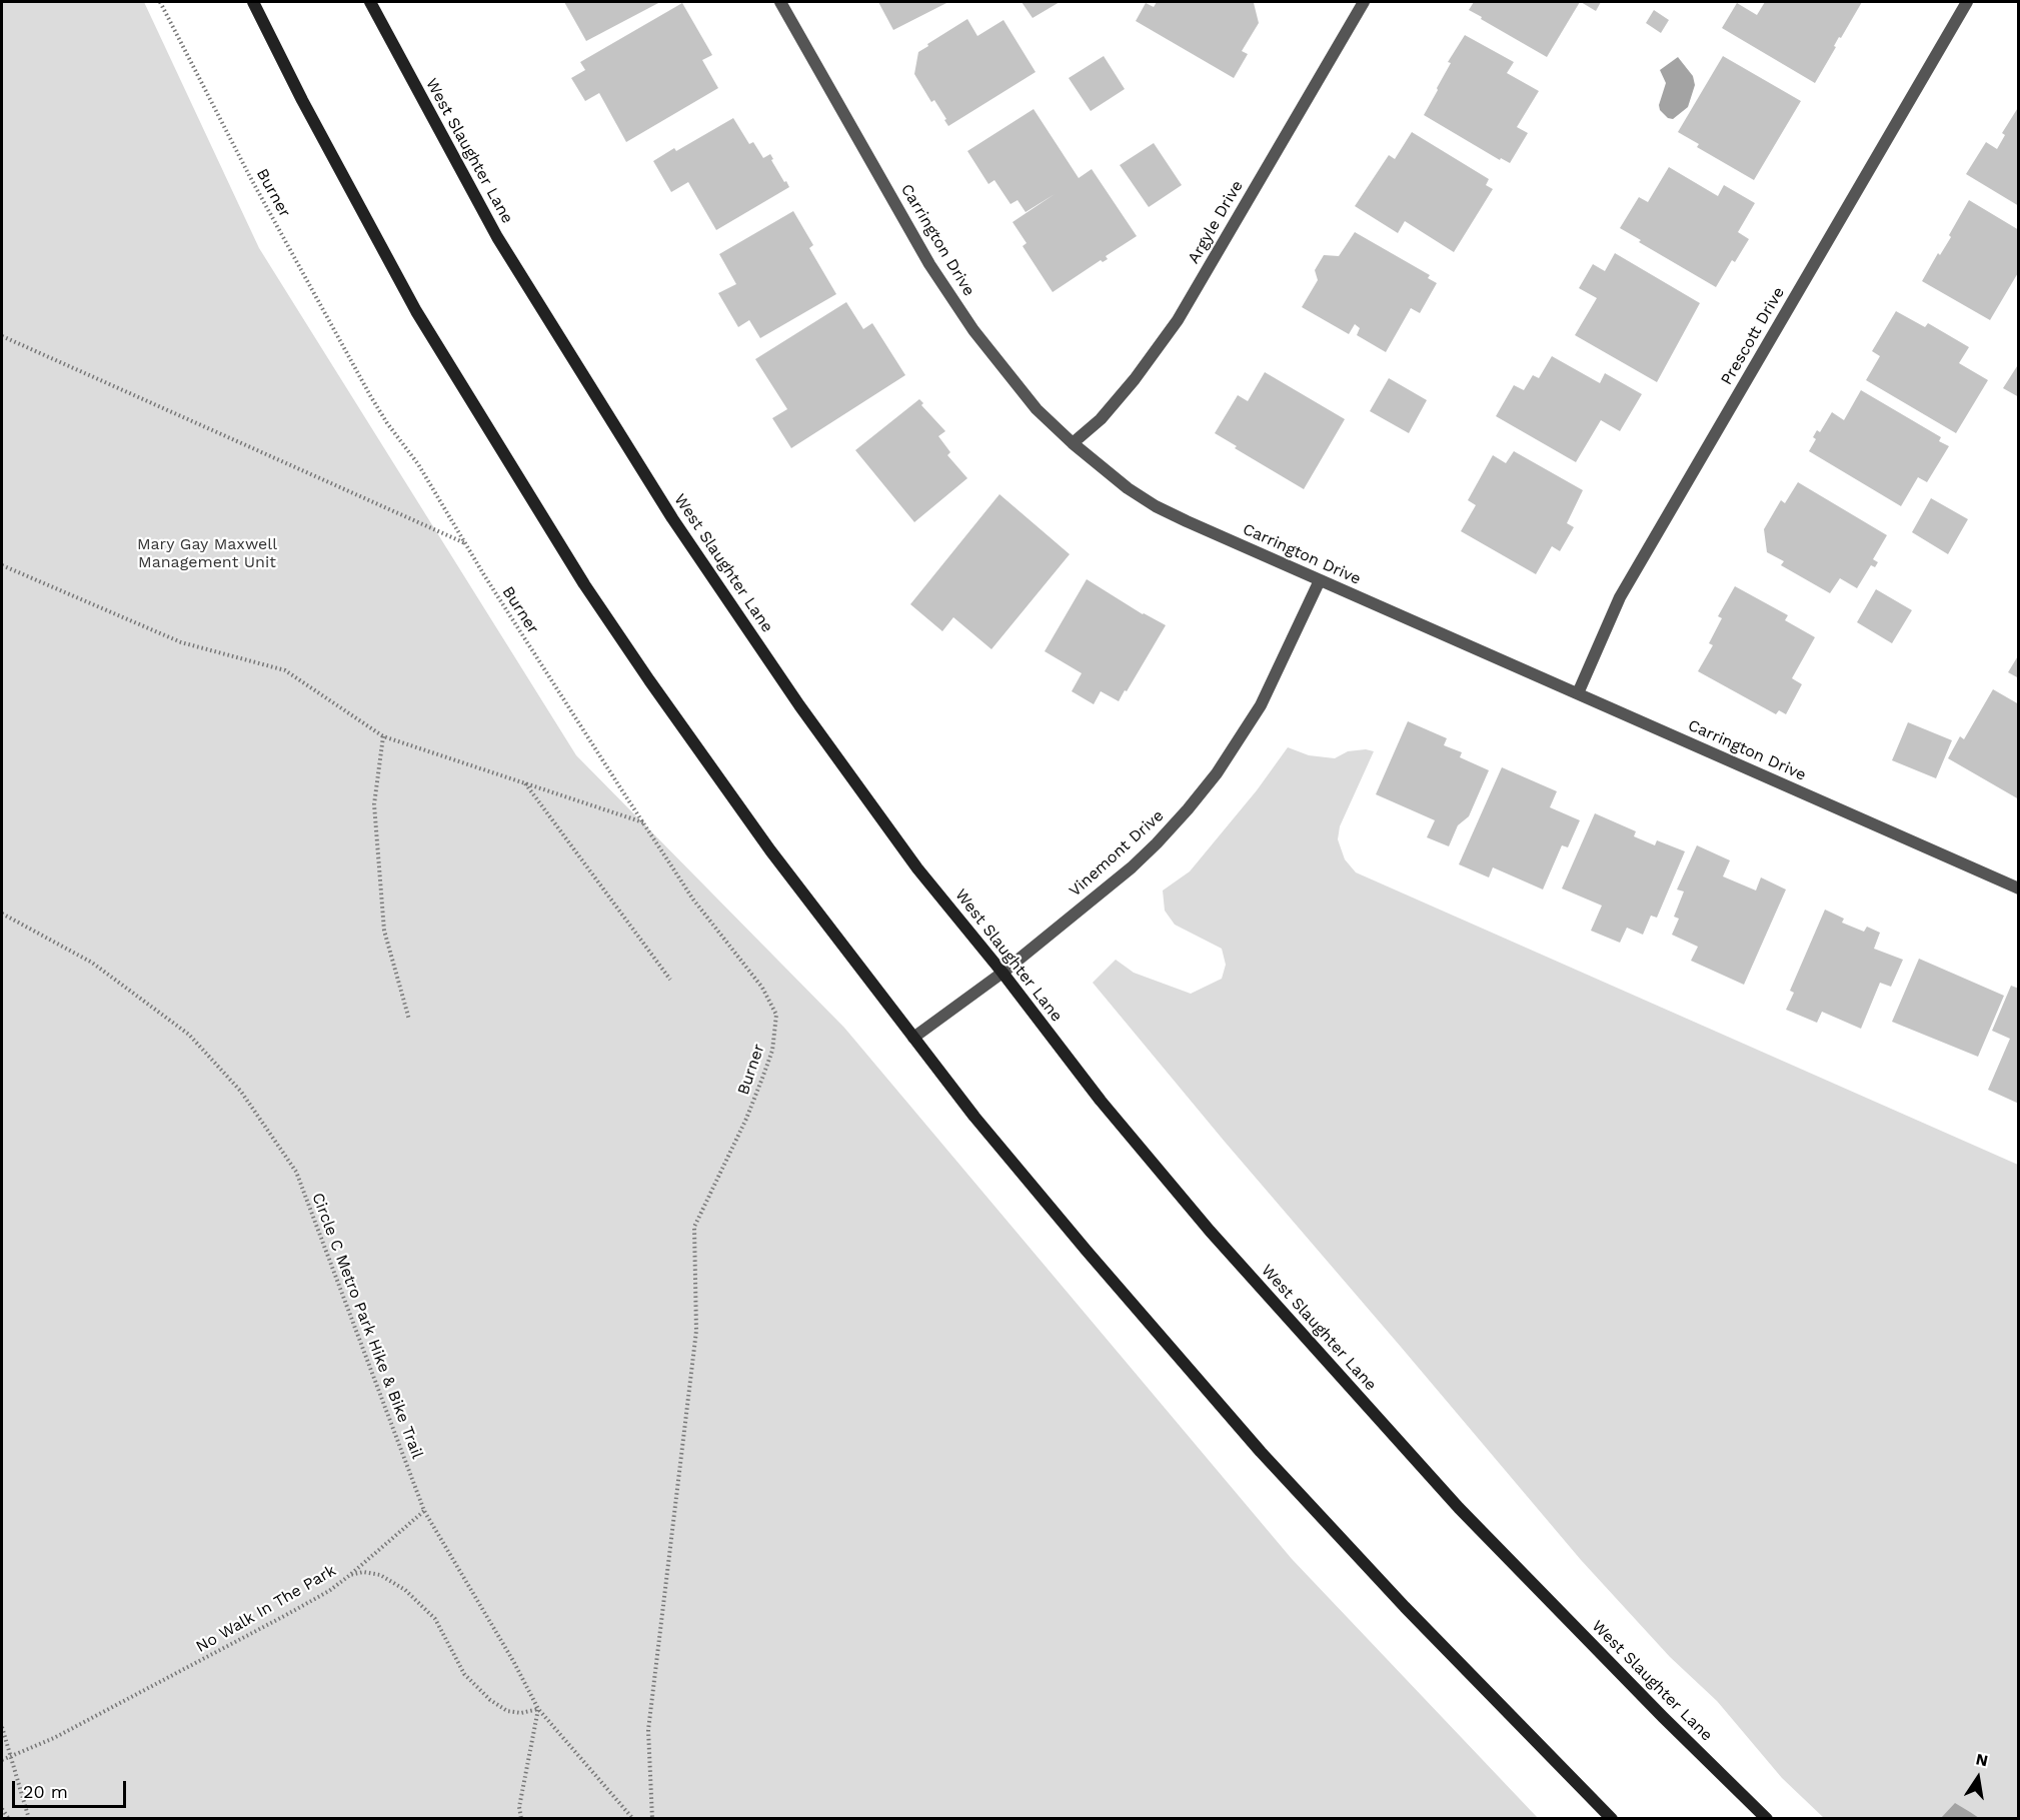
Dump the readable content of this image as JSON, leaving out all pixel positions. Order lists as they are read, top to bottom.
{
  "streets": {
    "main road": ["West Slaughter Lane"],
    "street": [
      "Argyle Drive",
      "Carrington Drive",
      "Prescott Drive",
      "Vinemont Drive"
    ],
    "path": ["Burner", "Circle C Metro Park Hike & Bike Trail", "No Walk In The Park"]
  },
  "crossings": [
    ["West Slaughter Lane", "Vinemont Drive"],
    ["Argyle Drive", "Carrington Drive"],
    ["Carrington Drive", "Prescott Drive"],
    ["Carrington Drive", "Vinemont Drive"],
    ["Circle C Metro Park Hike & Bike Trail", "No Walk In The Park"]
  ],
  "parks": ["Mary Gay Maxwell Management Unit"],
  "scale_bar": "20 m",
  "north": "top"
}
